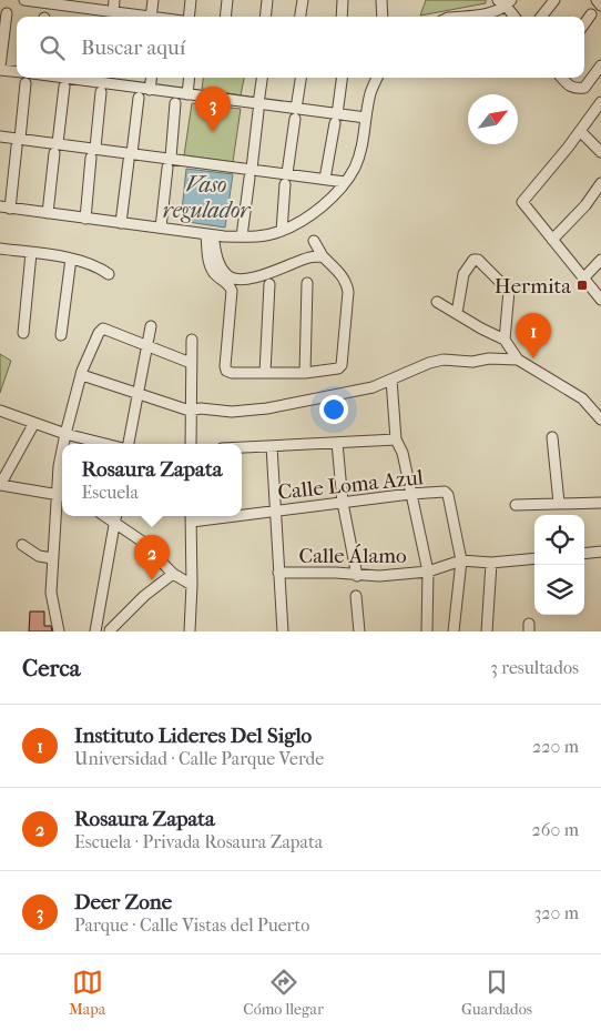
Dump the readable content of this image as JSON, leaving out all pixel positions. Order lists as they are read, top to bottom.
{
  "streets": {
    "street": ["Calle Loma Azul", "Calle Álamo"]
  },
  "crossings": [
    ["Calle Loma Azul", "Calle Álamo"]
  ],
  "water": ["Vaso regulador"],
  "places": {
    "transit": ["Hermita"]
  },
  "north": "top right",
  "page": {
    "search": "Buscar aquí",
    "pins": ["3", "1", "2"],
    "popup": ["Rosaura Zapata", "Escuela"],
    "heading": ["Cerca", "3 resultados"],
    "list": [
      {
        "mark": "1",
        "name": "Instituto Lideres Del Siglo",
        "note": "Universidad · Calle Parque Verde",
        "value": "220 m"
      },
      {
        "mark": "2",
        "name": "Rosaura Zapata",
        "note": "Escuela · Privada Rosaura Zapata",
        "value": "260 m"
      },
      {
        "mark": "3",
        "name": "Deer Zone",
        "note": "Parque · Calle Vistas del Puerto",
        "value": "320 m"
      }
    ],
    "nav": ["Mapa", "Cómo llegar", "Guardados"]
  }
}
